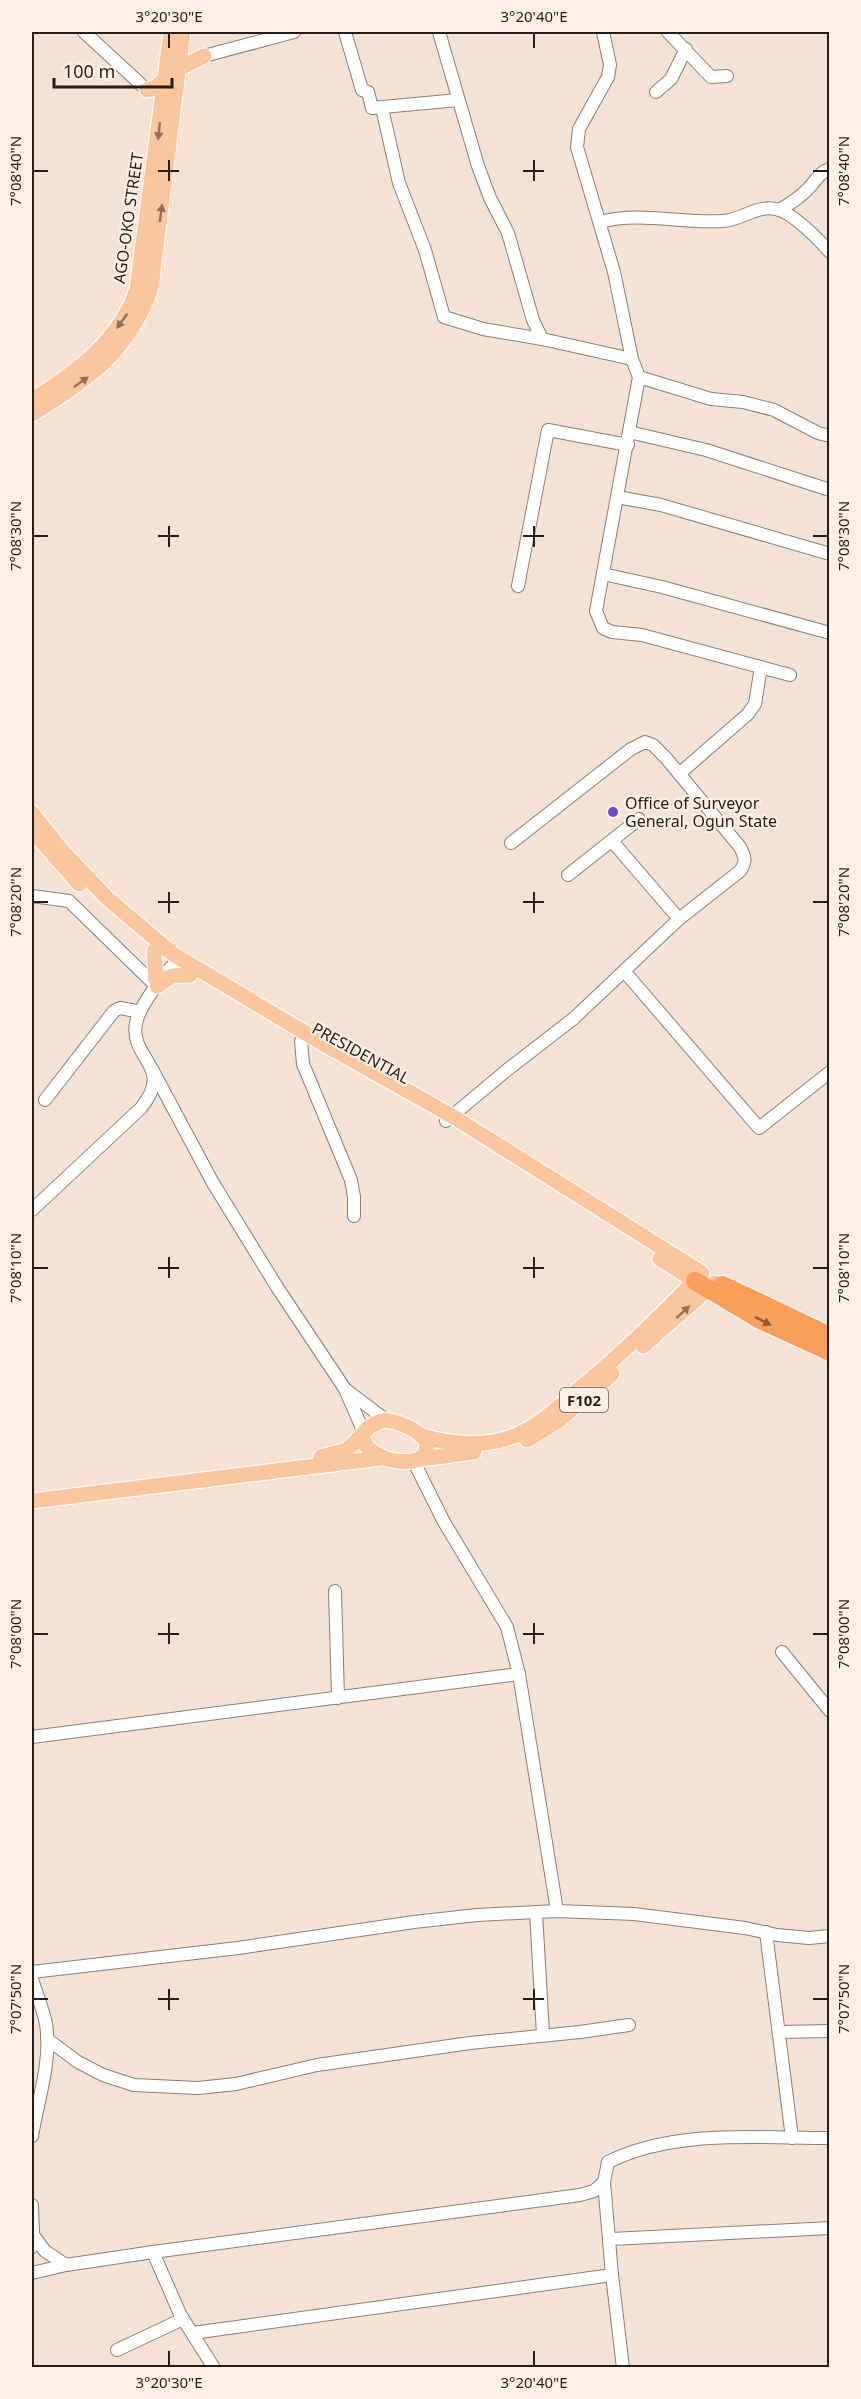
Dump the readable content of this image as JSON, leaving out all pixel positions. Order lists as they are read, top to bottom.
{
  "streets": {
    "main road": ["AGO-OKO STREET", "PRESIDENTIAL", "F102"]
  },
  "places": ["Office of Surveyor General, Ogun State"],
  "scale_bar": "100 m",
  "coordinates": [
    "3°20'30\"E",
    "3°20'40\"E",
    "7°08'40\"N",
    "7°08'30\"N",
    "7°08'20\"N",
    "7°08'10\"N",
    "7°08'00\"N",
    "7°07'50\"N"
  ]
}
